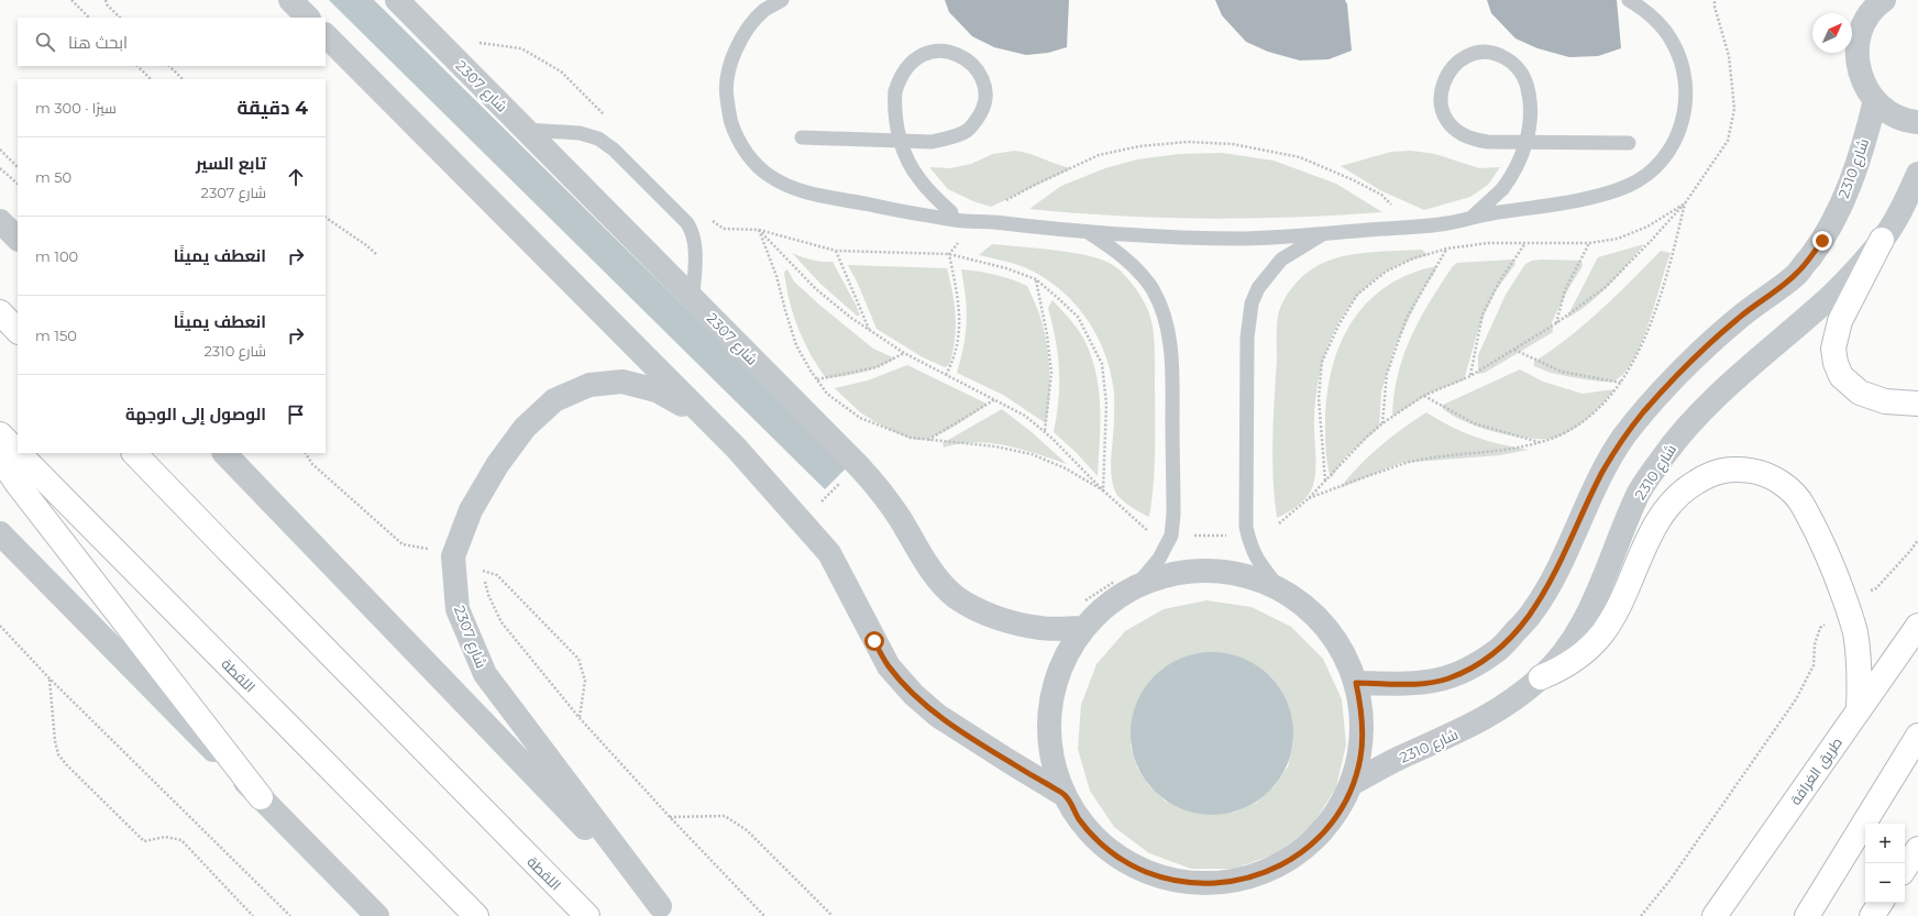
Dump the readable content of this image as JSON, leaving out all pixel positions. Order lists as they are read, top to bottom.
{
  "streets": {
    "main road": ["اللقطة", "طريق الغرافة"],
    "street": ["شارع 2307", "شارع 2310"]
  },
  "north": "top right",
  "page": {
    "search": "ابحث هنا",
    "heading": ["4 دقيقة", "سيرًا · 300 m"],
    "list": [
      ["تابع السير", "شارع 2307", "50 m"],
      ["انعطف يمينًا", "100 m"],
      ["انعطف يمينًا", "شارع 2310", "150 m"],
      "الوصول إلى الوجهة"
    ],
    "map_buttons": ["+", "−"]
  }
}
